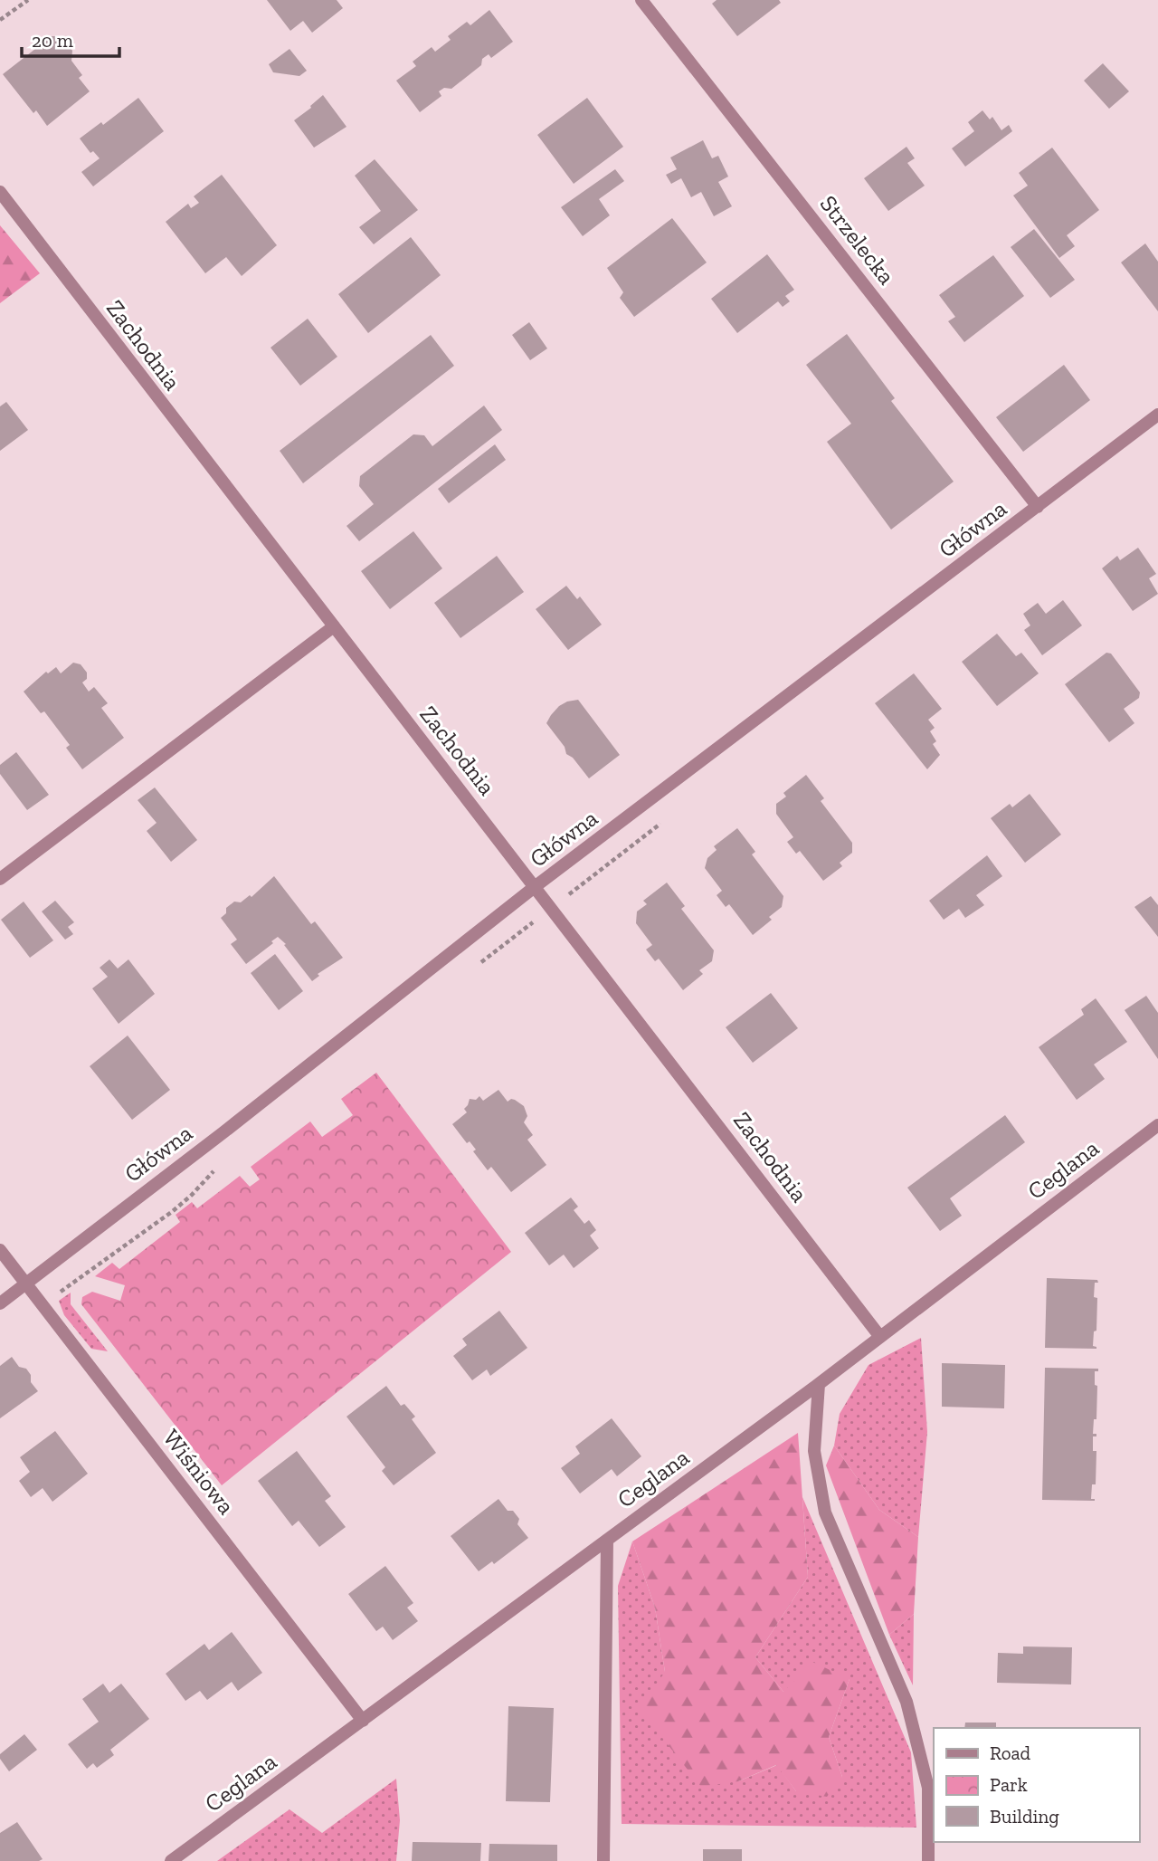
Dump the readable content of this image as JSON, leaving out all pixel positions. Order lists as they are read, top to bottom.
{
  "streets": {
    "street": [
      "Strzelecka",
      "Zachodnia",
      "Główna",
      "Ceglana",
      "Wiśniowa"
    ]
  },
  "crossings": [
    ["Strzelecka", "Główna"],
    ["Zachodnia", "Główna"],
    ["Zachodnia", "Ceglana"],
    ["Główna", "Wiśniowa"],
    ["Ceglana", "Wiśniowa"]
  ],
  "legend": ["Road", "Park", "Building"],
  "scale_bar": "20 m"
}
